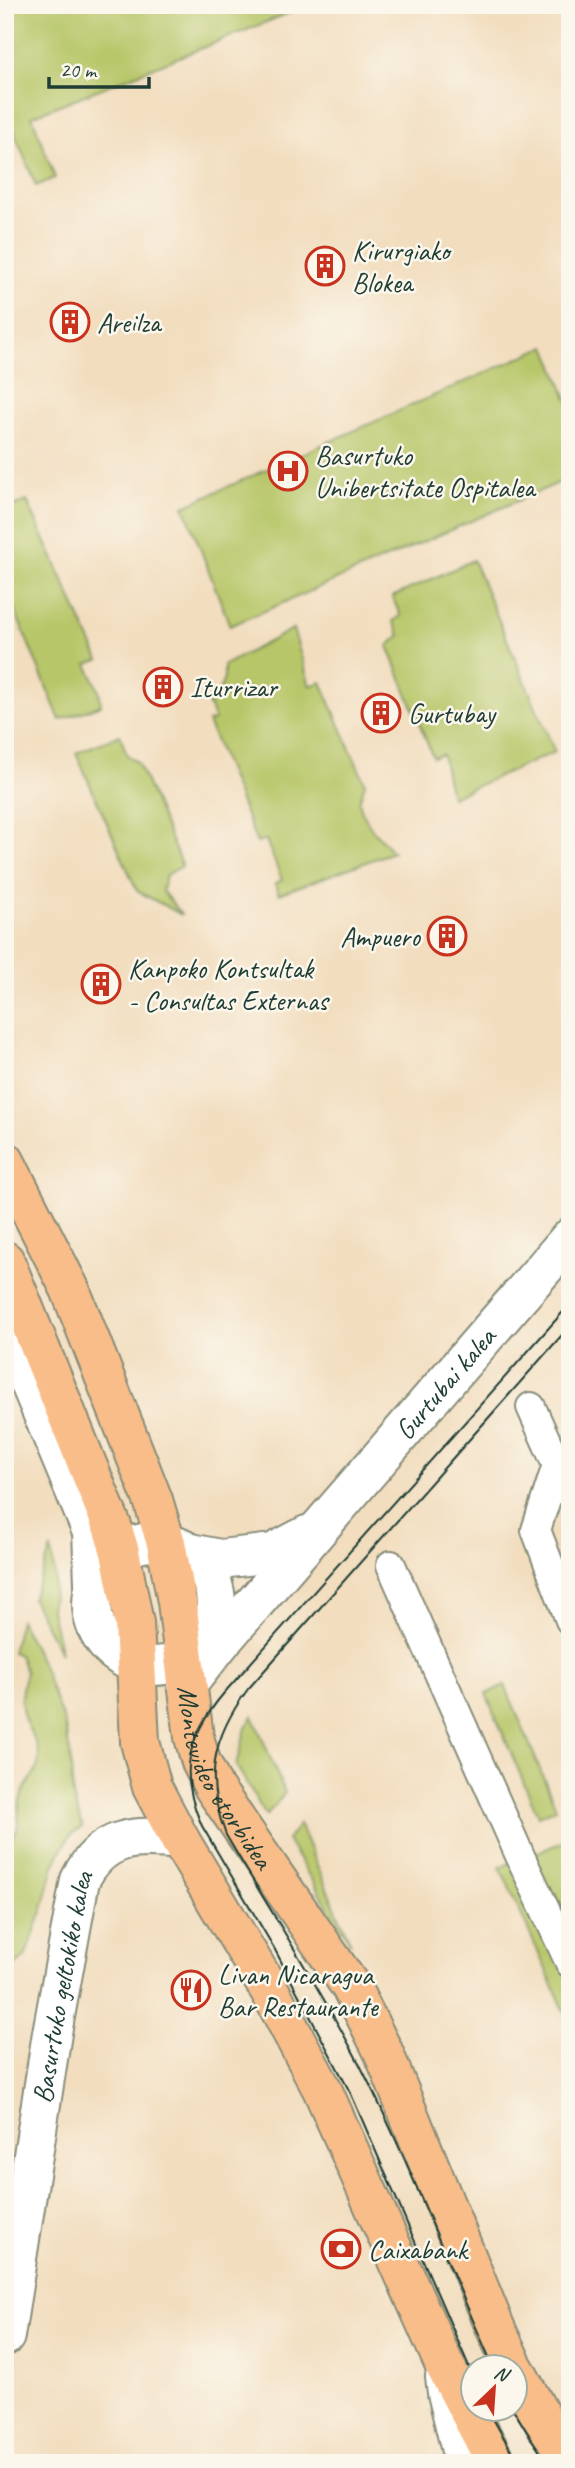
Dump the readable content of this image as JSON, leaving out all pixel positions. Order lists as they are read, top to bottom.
{
  "streets": {
    "main road": ["Montevideo etorbidea"],
    "street": ["Gurtubai kalea", "Basurtuko geltokiko kalea"]
  },
  "crossings": [
    ["Gurtubai kalea", "Montevideo etorbidea"],
    ["Montevideo etorbidea", "Basurtuko geltokiko kalea"]
  ],
  "places": {
    "building": [
      "Kirurgiako Blokea",
      "Areilza",
      "Iturrizar",
      "Gurtubay",
      "Ampuero",
      "Kanpoko Kontsultak - Consultas Externas"
    ],
    "hospital": ["Basurtuko Unibertsitate Ospitalea"],
    "restaurant": ["Livan Nicaragua Bar Restaurante"],
    "bank": ["Caixabank"]
  },
  "scale_bar": "20 m",
  "north": "top right"
}
